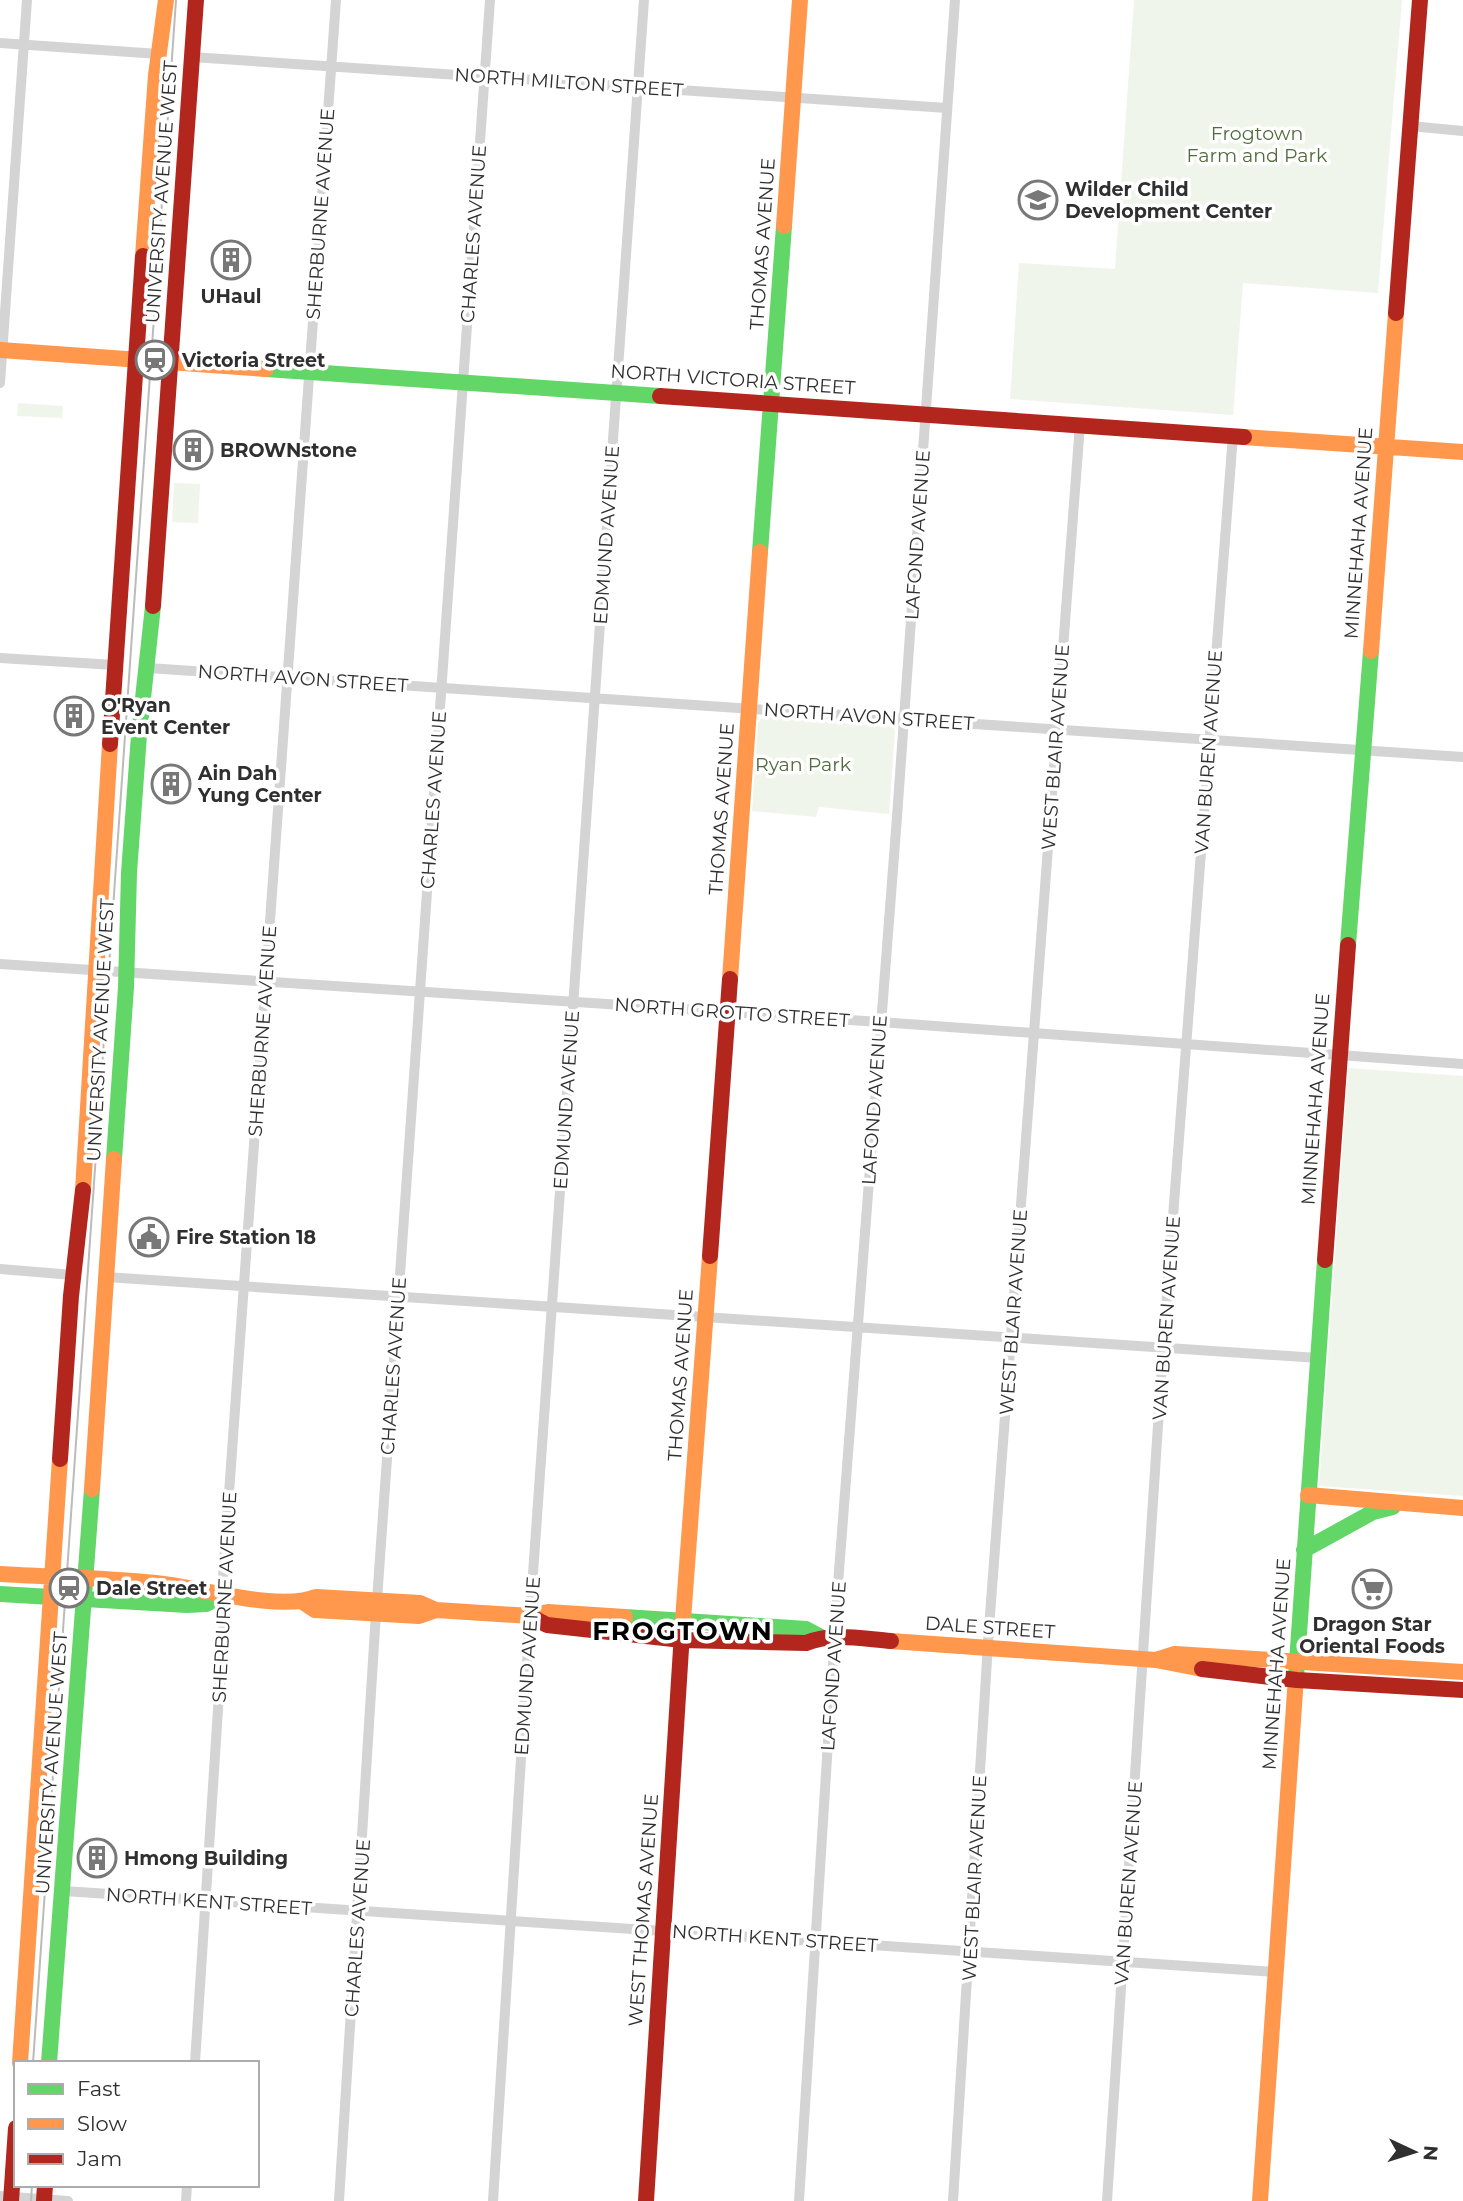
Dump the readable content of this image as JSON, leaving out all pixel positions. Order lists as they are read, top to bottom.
{
  "streets": {
    "main road": [
      "UNIVERSITY AVENUE WEST",
      "THOMAS AVENUE",
      "NORTH VICTORIA STREET",
      "MINNEHAHA AVENUE",
      "DALE STREET",
      "WEST THOMAS AVENUE"
    ],
    "street": [
      "NORTH MILTON STREET",
      "SHERBURNE AVENUE",
      "CHARLES AVENUE",
      "EDMUND AVENUE",
      "LAFOND AVENUE",
      "NORTH AVON STREET",
      "WEST BLAIR AVENUE",
      "VAN BUREN AVENUE",
      "NORTH GROTTO STREET",
      "NORTH KENT STREET"
    ]
  },
  "crossings": [
    ["NORTH MILTON STREET", "UNIVERSITY AVENUE WEST"],
    ["NORTH MILTON STREET", "SHERBURNE AVENUE"],
    ["NORTH MILTON STREET", "CHARLES AVENUE"],
    ["NORTH MILTON STREET", "THOMAS AVENUE"],
    ["NORTH MILTON STREET", "EDMUND AVENUE"],
    ["NORTH MILTON STREET", "LAFOND AVENUE"],
    ["UNIVERSITY AVENUE WEST", "NORTH VICTORIA STREET"],
    ["UNIVERSITY AVENUE WEST", "NORTH AVON STREET"],
    ["UNIVERSITY AVENUE WEST", "NORTH GROTTO STREET"],
    ["UNIVERSITY AVENUE WEST", "DALE STREET"],
    ["UNIVERSITY AVENUE WEST", "NORTH KENT STREET"],
    ["SHERBURNE AVENUE", "NORTH VICTORIA STREET"],
    ["SHERBURNE AVENUE", "NORTH AVON STREET"],
    ["SHERBURNE AVENUE", "NORTH GROTTO STREET"],
    ["SHERBURNE AVENUE", "DALE STREET"],
    ["SHERBURNE AVENUE", "NORTH KENT STREET"],
    ["CHARLES AVENUE", "NORTH VICTORIA STREET"],
    ["CHARLES AVENUE", "NORTH AVON STREET"],
    ["CHARLES AVENUE", "NORTH GROTTO STREET"],
    ["CHARLES AVENUE", "DALE STREET"],
    ["CHARLES AVENUE", "NORTH KENT STREET"],
    ["THOMAS AVENUE", "NORTH VICTORIA STREET"],
    ["THOMAS AVENUE", "NORTH AVON STREET"],
    ["THOMAS AVENUE", "NORTH GROTTO STREET"],
    ["THOMAS AVENUE", "DALE STREET"],
    ["THOMAS AVENUE", "WEST THOMAS AVENUE"],
    ["NORTH VICTORIA STREET", "MINNEHAHA AVENUE"],
    ["NORTH VICTORIA STREET", "EDMUND AVENUE"],
    ["NORTH VICTORIA STREET", "LAFOND AVENUE"],
    ["NORTH VICTORIA STREET", "WEST BLAIR AVENUE"],
    ["NORTH VICTORIA STREET", "VAN BUREN AVENUE"],
    ["MINNEHAHA AVENUE", "NORTH AVON STREET"],
    ["MINNEHAHA AVENUE", "NORTH GROTTO STREET"],
    ["MINNEHAHA AVENUE", "DALE STREET"],
    ["MINNEHAHA AVENUE", "NORTH KENT STREET"],
    ["EDMUND AVENUE", "NORTH AVON STREET"],
    ["EDMUND AVENUE", "NORTH GROTTO STREET"],
    ["EDMUND AVENUE", "DALE STREET"],
    ["EDMUND AVENUE", "NORTH KENT STREET"],
    ["LAFOND AVENUE", "NORTH AVON STREET"],
    ["LAFOND AVENUE", "NORTH GROTTO STREET"],
    ["LAFOND AVENUE", "DALE STREET"],
    ["LAFOND AVENUE", "NORTH KENT STREET"],
    ["NORTH AVON STREET", "WEST BLAIR AVENUE"],
    ["NORTH AVON STREET", "VAN BUREN AVENUE"],
    ["WEST BLAIR AVENUE", "NORTH GROTTO STREET"],
    ["WEST BLAIR AVENUE", "DALE STREET"],
    ["WEST BLAIR AVENUE", "NORTH KENT STREET"],
    ["VAN BUREN AVENUE", "NORTH GROTTO STREET"],
    ["VAN BUREN AVENUE", "DALE STREET"],
    ["VAN BUREN AVENUE", "NORTH KENT STREET"],
    ["DALE STREET", "WEST THOMAS AVENUE"],
    ["NORTH KENT STREET", "WEST THOMAS AVENUE"]
  ],
  "districts": ["FROGTOWN"],
  "parks": ["Frogtown Farm and Park", "Ryan Park"],
  "places": {
    "school or university": ["Wilder Child Development Center"],
    "building": [
      "UHaul",
      "BROWNstone",
      "O'Ryan Event Center",
      "Ain Dah Yung Center",
      "Hmong Building"
    ],
    "station": ["Victoria Street", "Dale Street"],
    "public building": ["Fire Station 18"],
    "supermarket": ["Dragon Star Oriental Foods"]
  },
  "legend": ["Fast", "Slow", "Jam"],
  "north": "right"
}
